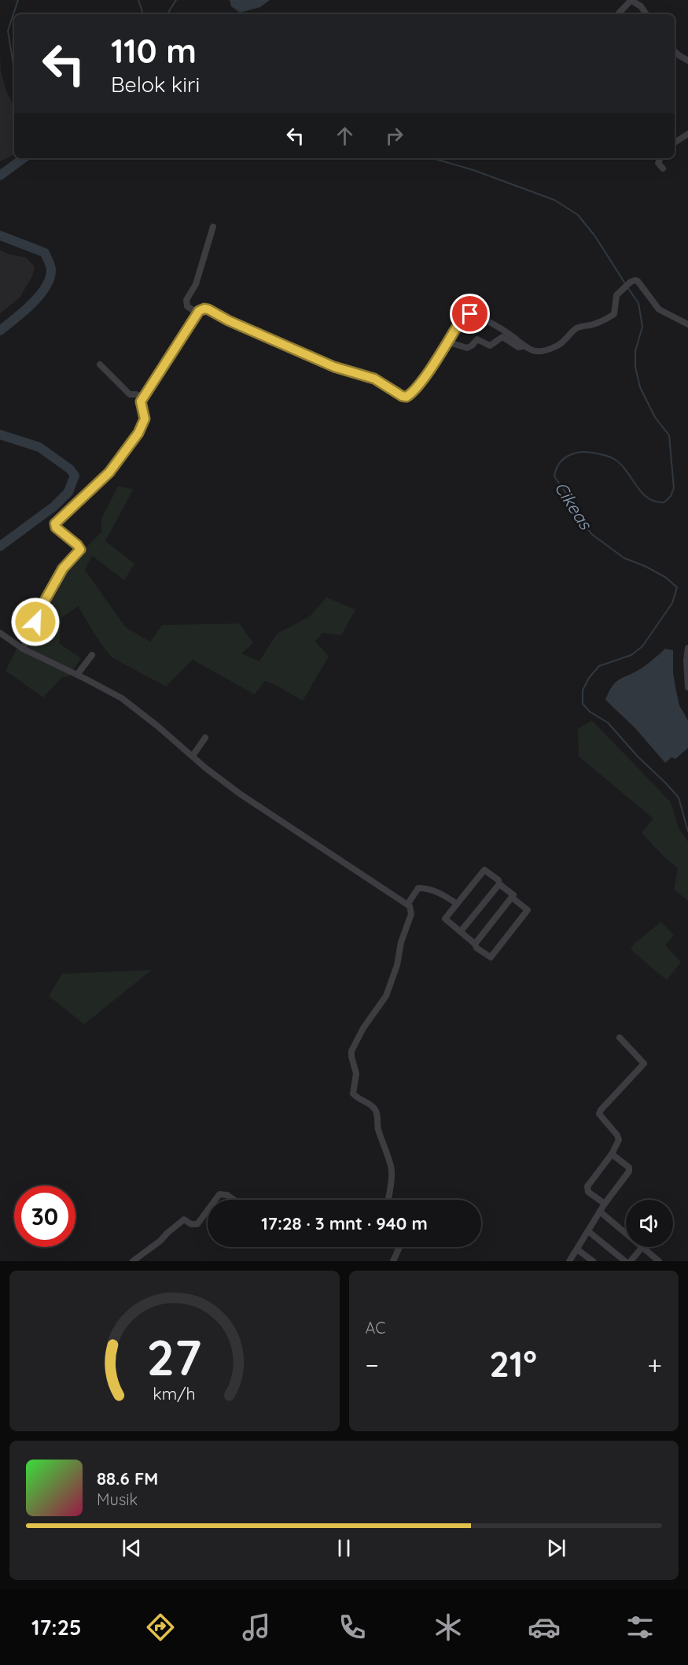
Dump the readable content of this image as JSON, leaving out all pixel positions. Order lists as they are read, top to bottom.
{
  "water": ["Cikeas"],
  "page": {
    "turn": ["110 m", "Belok kiri"],
    "limit": "30",
    "trip": "17:28 · 3 mnt · 940 m",
    "tile": "AC",
    "heat": ["−", "21°", "+"],
    "song": ["88.6 FM", "Musik"],
    "tabs": "17:25",
    "gauge": ["27", "km/h"]
  }
}
